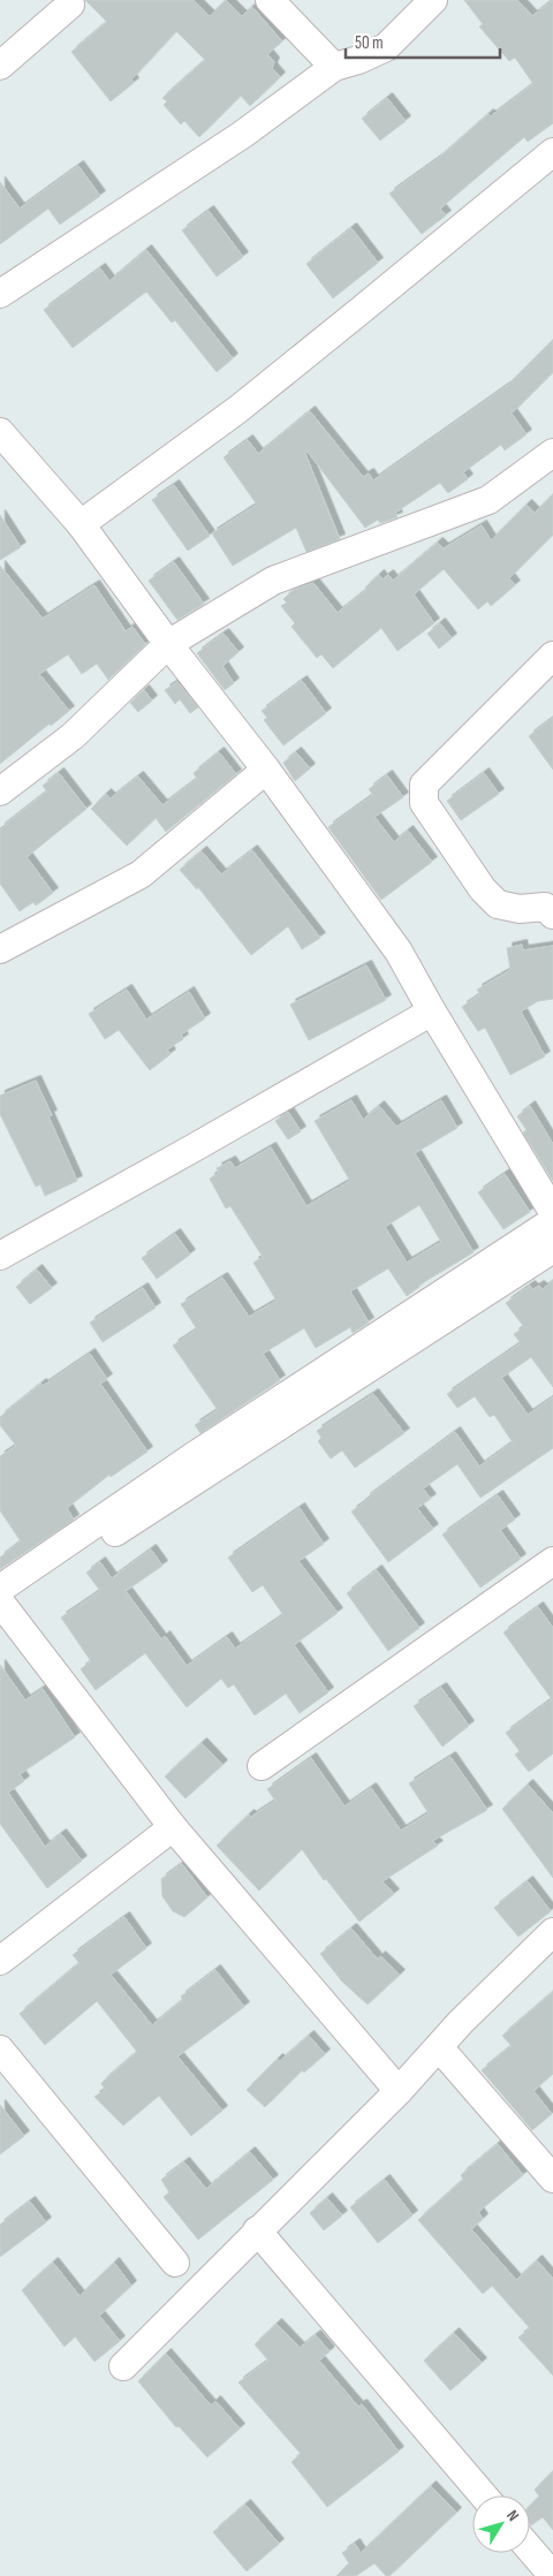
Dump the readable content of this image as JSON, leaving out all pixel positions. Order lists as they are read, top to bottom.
{
  "scale_bar": "50 m",
  "north": "top right"
}
